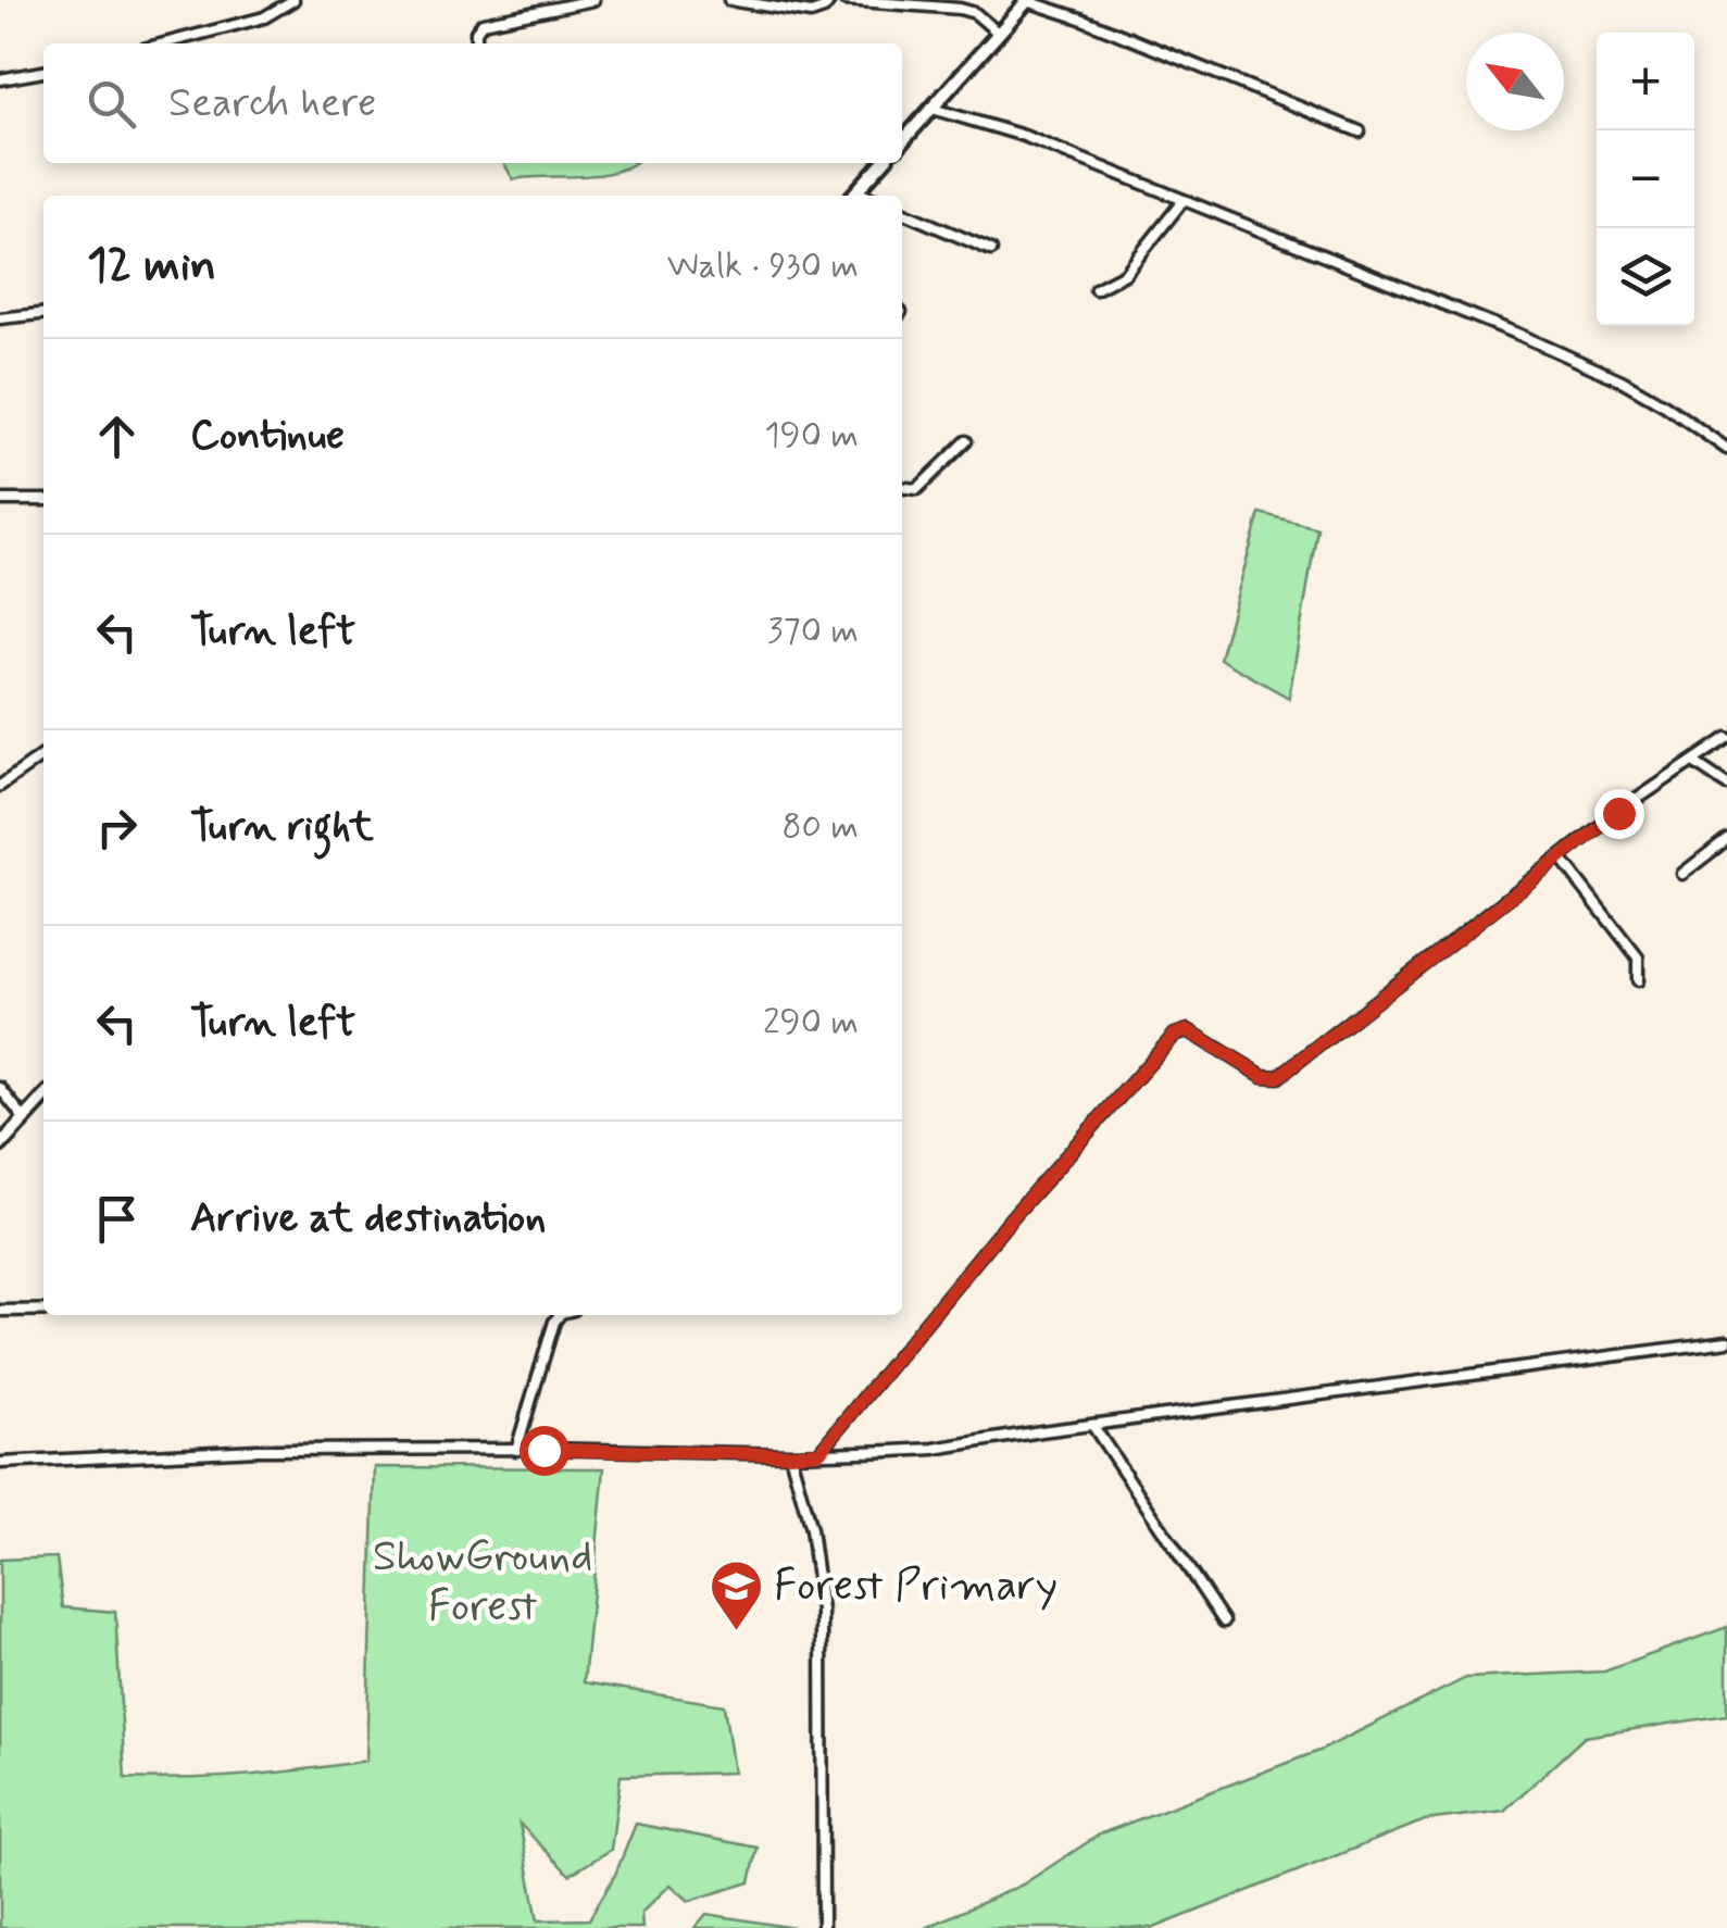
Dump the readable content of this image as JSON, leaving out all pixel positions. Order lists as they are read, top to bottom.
{
  "parks": ["ShowGround Forest"],
  "places": {
    "school or university": ["Forest Primary"]
  },
  "north": "top left",
  "page": {
    "map_buttons": ["+", "−"],
    "search": "Search here",
    "heading": ["12 min", "Walk · 930 m"],
    "list": [
      ["Continue", "190 m"],
      ["Turn left", "370 m"],
      ["Turn right", "80 m"],
      ["Turn left", "290 m"],
      "Arrive at destination"
    ]
  }
}
